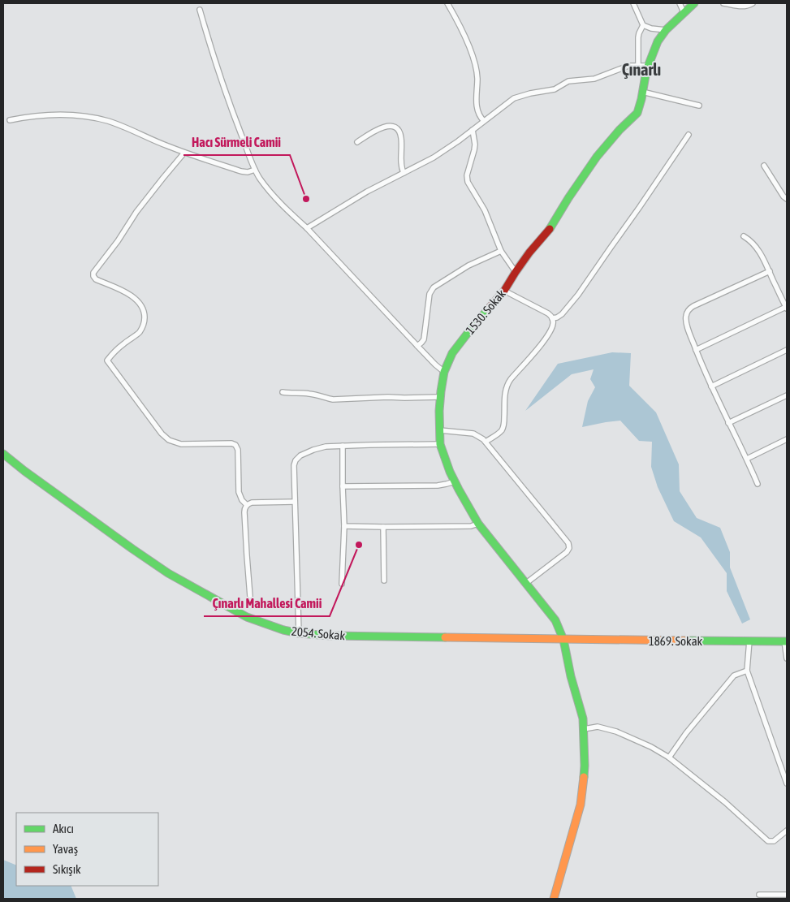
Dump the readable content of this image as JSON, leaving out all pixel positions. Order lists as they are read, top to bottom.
{
  "streets": {
    "street": ["1530. Sokak", "2054. Sokak", "1869. Sokak"]
  },
  "crossings": [
    ["1530. Sokak", "2054. Sokak"],
    ["1530. Sokak", "1869. Sokak"],
    ["2054. Sokak", "1869. Sokak"]
  ],
  "districts": ["Çınarlı"],
  "places": ["Hacı Sürmeli Camii", "Çınarlı Mahallesi Camii"],
  "legend": ["Akıcı", "Yavaş", "Sıkışık"]
}
